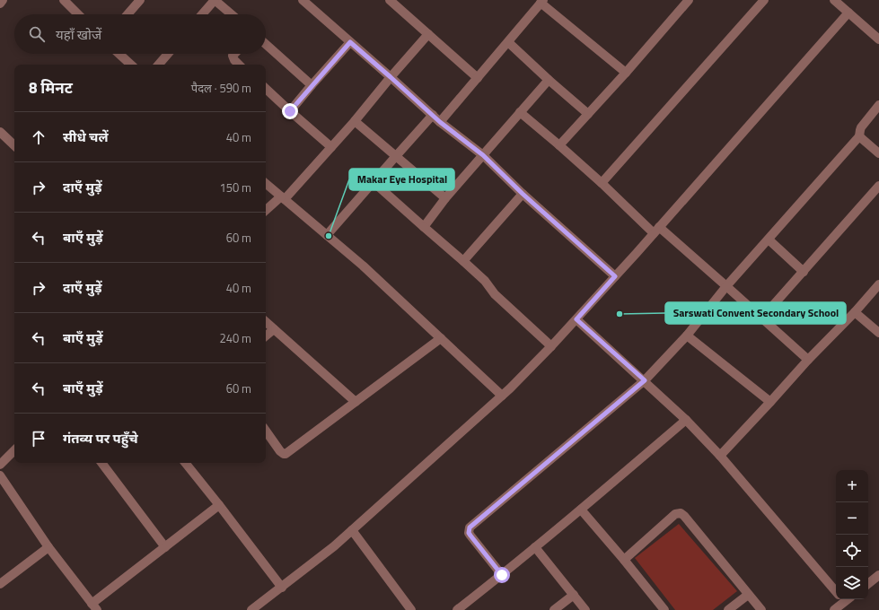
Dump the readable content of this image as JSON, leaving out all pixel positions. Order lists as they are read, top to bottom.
{
  "places": ["Makar Eye Hospital", "Sarswati Convent Secondary School"],
  "page": {
    "search": "यहाँ खोजें",
    "heading": ["8 मिनट", "पैदल · 590 m"],
    "list": [
      ["सीधे चलें", "40 m"],
      ["दाएँ मुड़ें", "150 m"],
      ["बाएँ मुड़ें", "60 m"],
      ["दाएँ मुड़ें", "40 m"],
      ["बाएँ मुड़ें", "240 m"],
      ["बाएँ मुड़ें", "60 m"],
      "गंतव्य पर पहुँचे"
    ],
    "map_buttons": ["+", "−"]
  }
}
